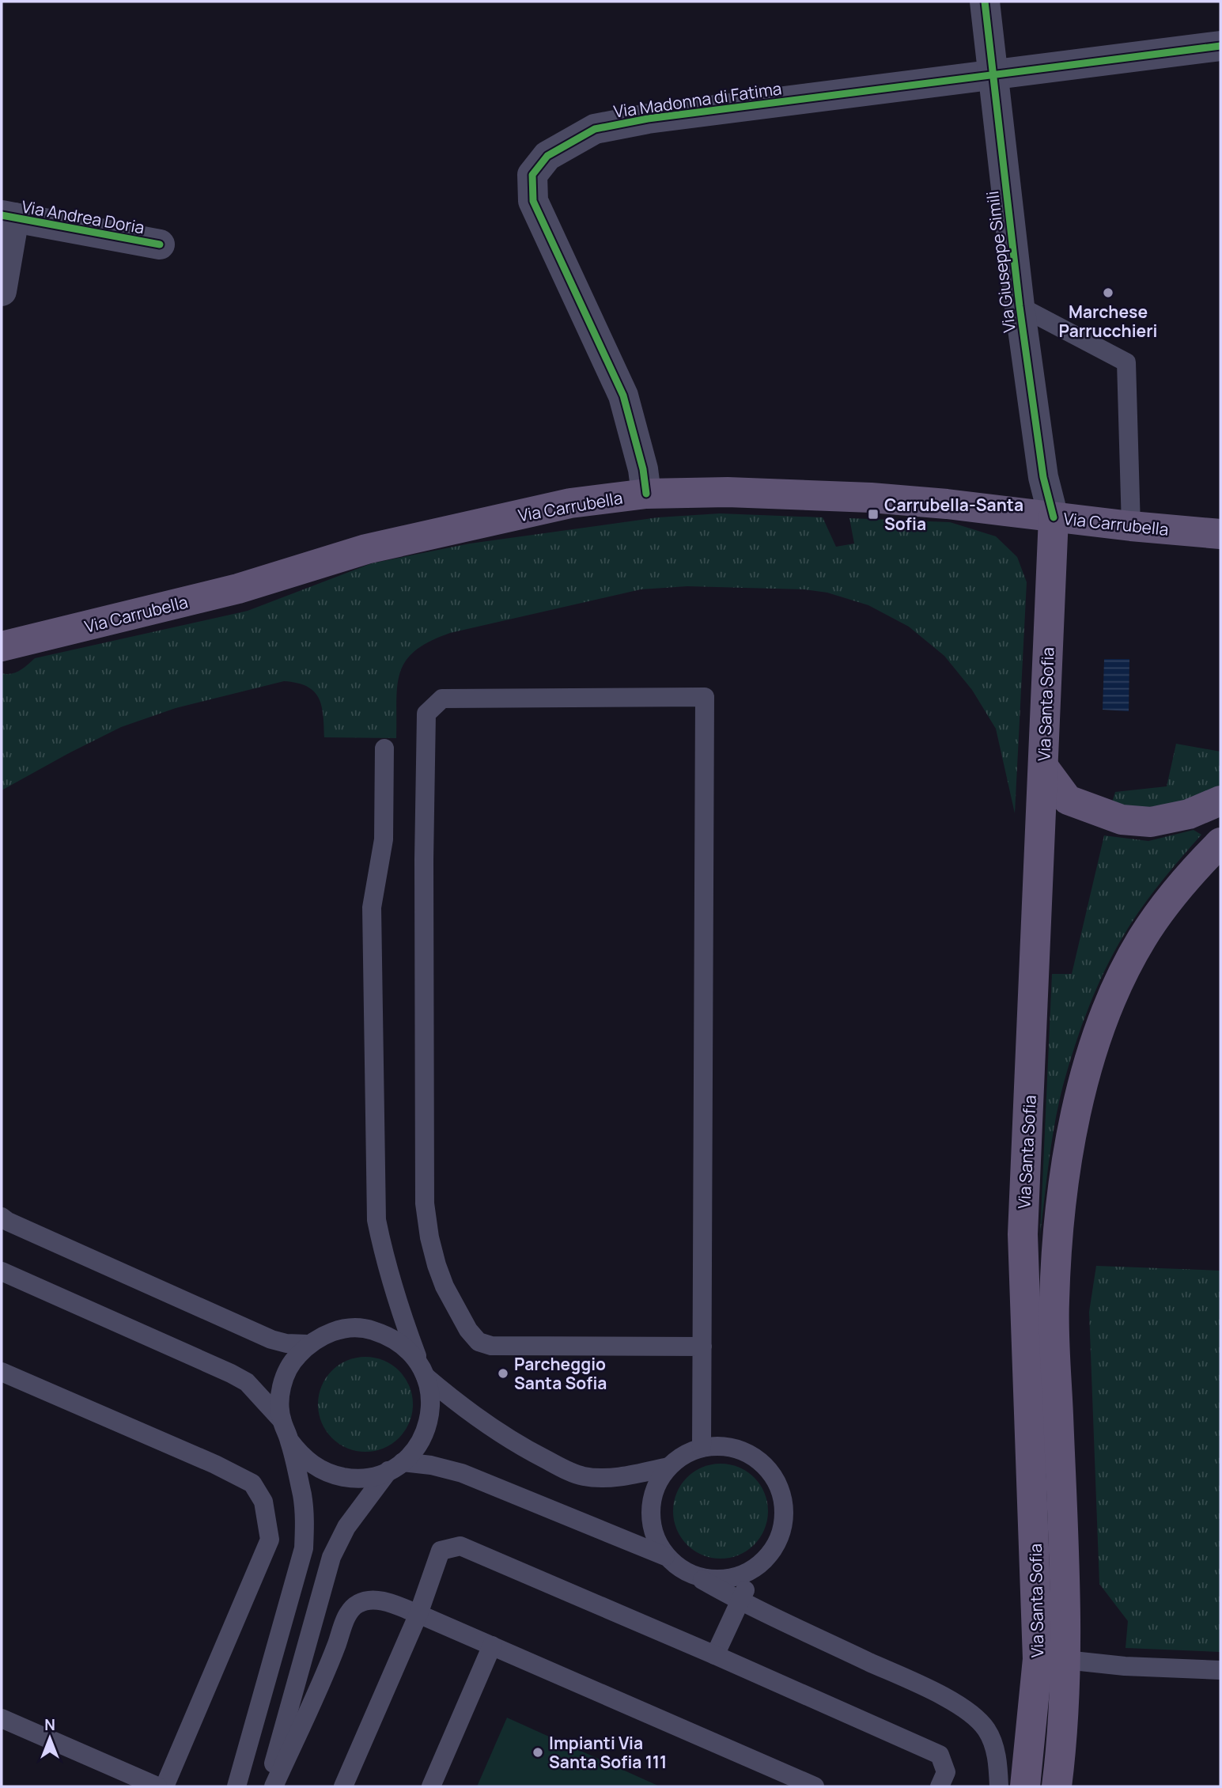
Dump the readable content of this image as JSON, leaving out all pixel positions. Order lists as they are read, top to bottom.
{
  "streets": {
    "main road": ["Via Carrubella", "Via Santa Sofia"],
    "street": ["Via Madonna di Fatima", "Via Andrea Doria", "Via Giuseppe Simili"]
  },
  "crossings": [
    ["Via Madonna di Fatima", "Via Giuseppe Simili"],
    ["Via Madonna di Fatima", "Via Carrubella"],
    ["Via Giuseppe Simili", "Via Carrubella"],
    ["Via Giuseppe Simili", "Via Santa Sofia"],
    ["Via Carrubella", "Via Santa Sofia"]
  ],
  "places": {
    "other": ["Marchese Parrucchieri", "Parcheggio Santa Sofia", "Impianti Via Santa Sofia 111"],
    "transit": ["Carrubella-Santa Sofia"]
  },
  "north": "top"
}
